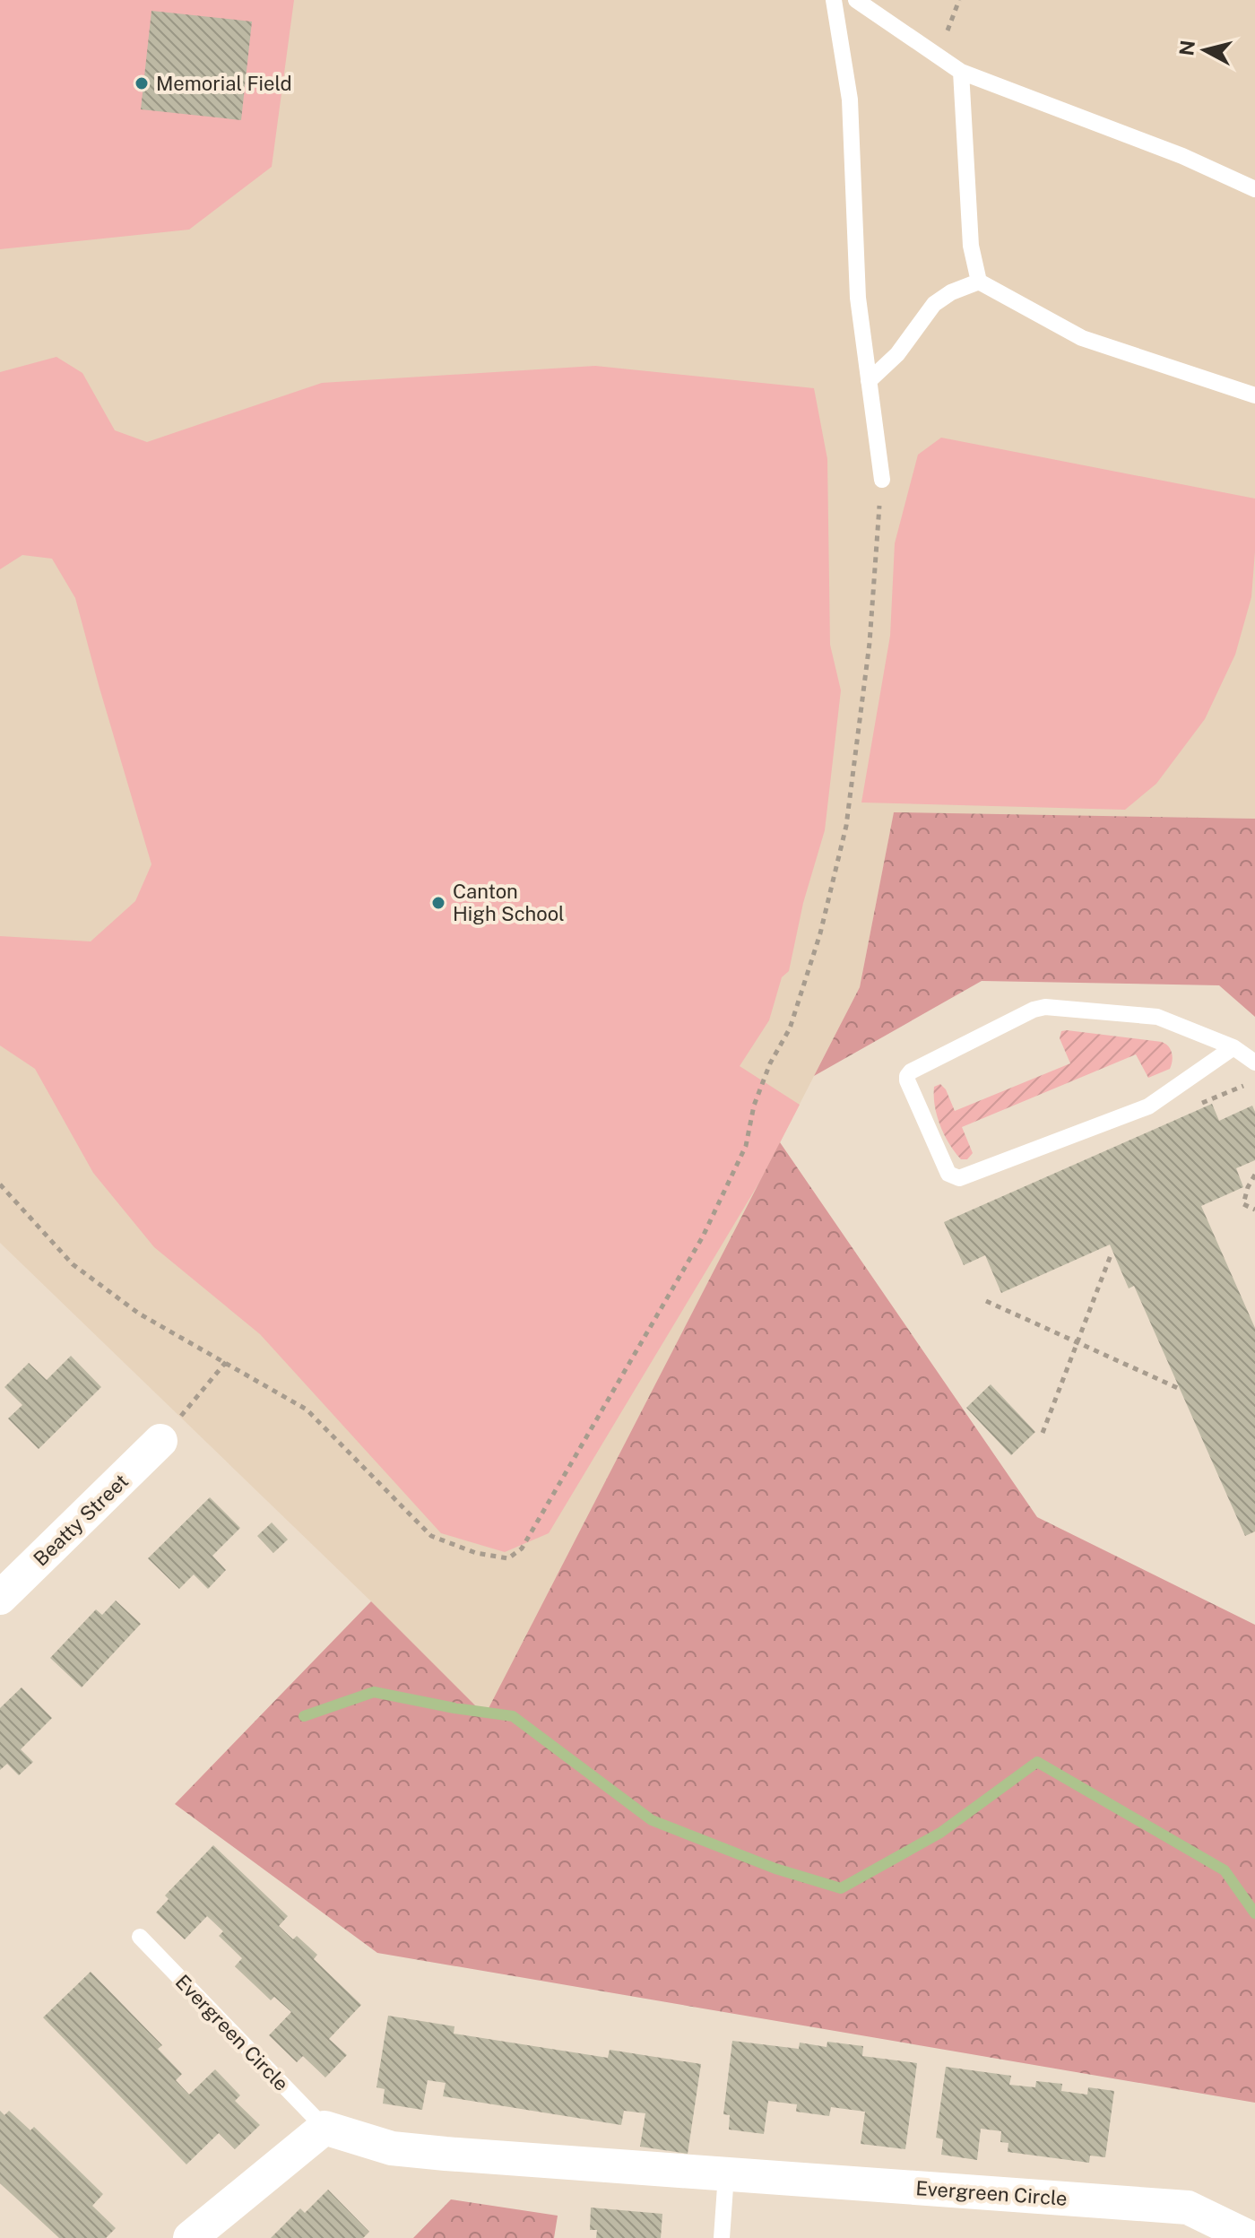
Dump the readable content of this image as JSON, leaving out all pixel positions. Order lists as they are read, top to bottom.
{
  "streets": {
    "street": ["Beatty Street", "Evergreen Circle"]
  },
  "places": ["Memorial Field", "Canton High School"],
  "north": "left"
}
